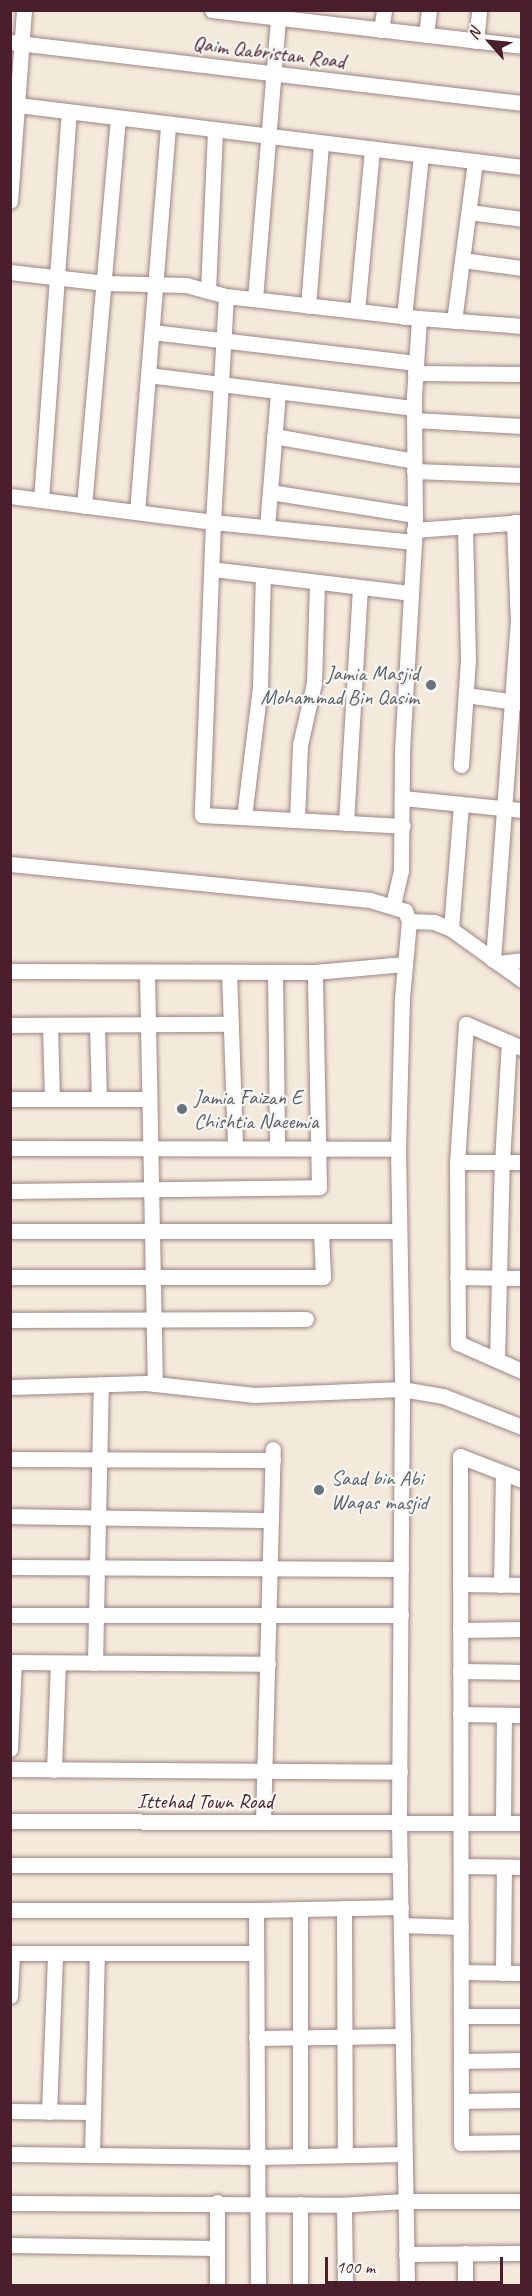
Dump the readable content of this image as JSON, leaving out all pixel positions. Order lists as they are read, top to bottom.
{
  "streets": {
    "street": ["Qaim Qabristan Road", "Ittehad Town Road"]
  },
  "places": ["Jamia Masjid Mohammad Bin Qasim", "Jamia Faizan E Chishtia Naeemia", "Saad bin Abi Waqas masjid"],
  "scale_bar": "100 m",
  "north": "top left"
}
